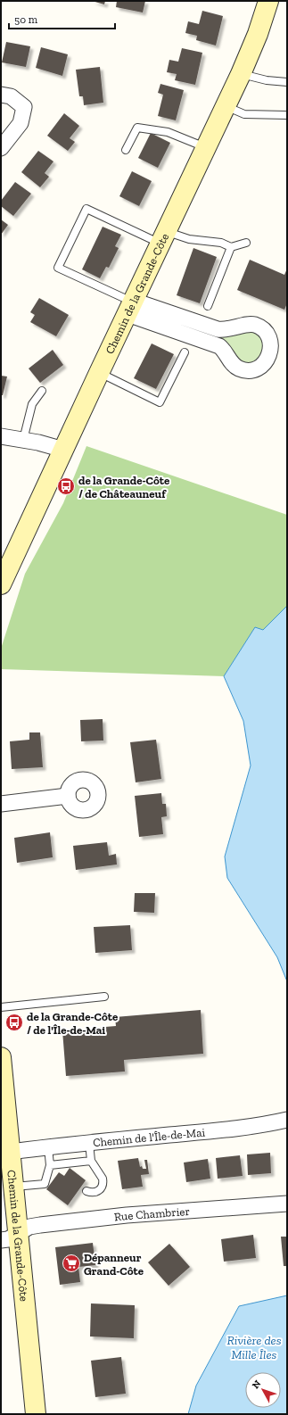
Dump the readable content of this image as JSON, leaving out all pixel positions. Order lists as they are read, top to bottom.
{
  "streets": {
    "main road": ["Chemin de la Grande-Côte"],
    "street": ["Chemin de l'Île-de-Mai", "Rue Chambrier"]
  },
  "crossings": [
    ["Chemin de la Grande-Côte", "Chemin de l'Île-de-Mai"],
    ["Chemin de la Grande-Côte", "Rue Chambrier"]
  ],
  "water": ["Rivière des Mille Îles"],
  "places": {
    "bus stop": ["de la Grande-Côte / de Châteauneuf", "de la Grande-Côte / de l'Île-de-Mai"],
    "supermarket": ["Dépanneur Grand-Côte"]
  },
  "scale_bar": "50 m",
  "north": "top left"
}
